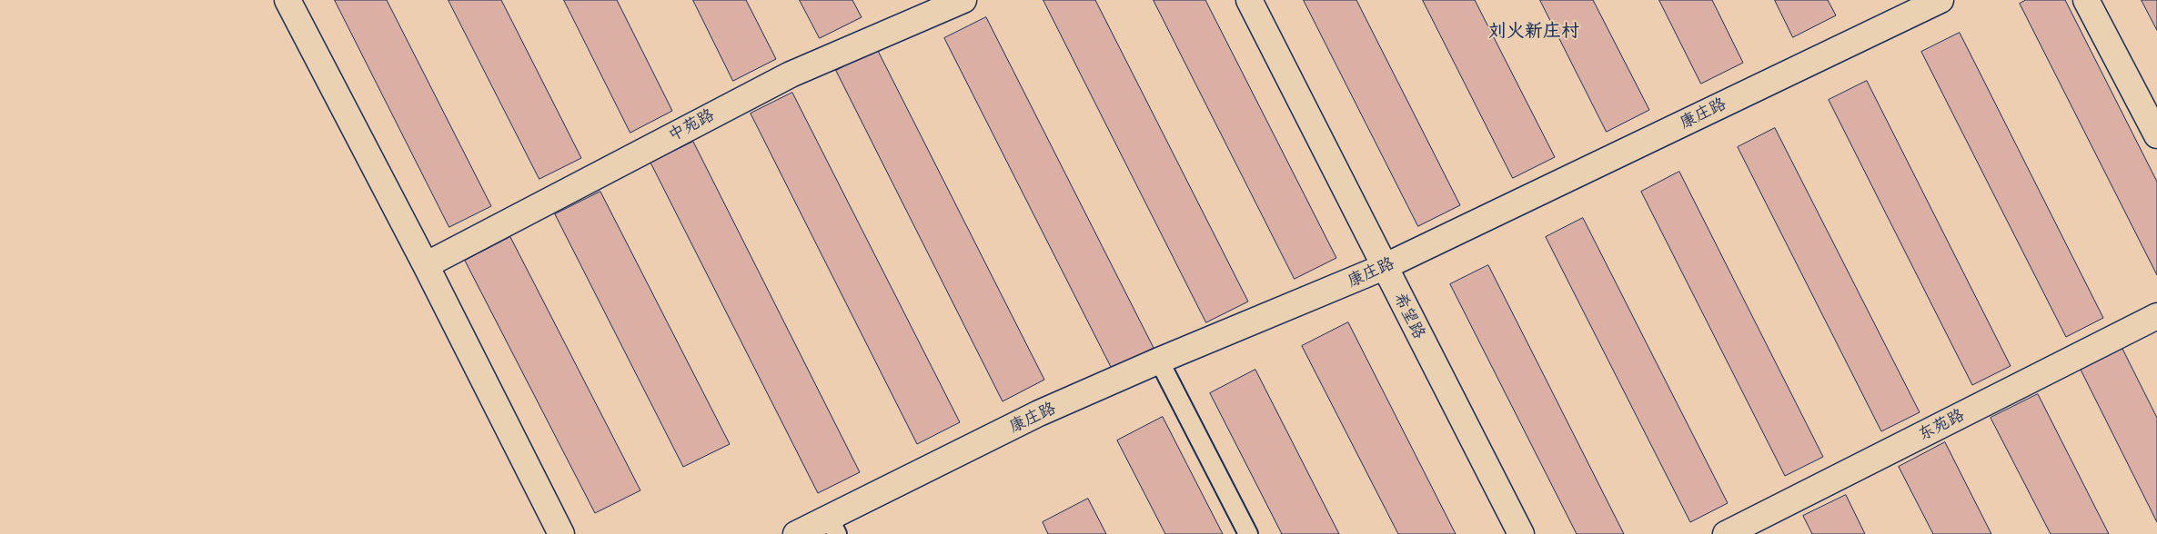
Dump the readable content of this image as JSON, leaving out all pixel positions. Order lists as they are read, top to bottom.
{
  "streets": {
    "street": [
      "康庄路",
      "中苑路",
      "希望路",
      "东苑路"
    ]
  },
  "crossings": [
    ["康庄路", "希望路"]
  ],
  "districts": ["刘火新庄村"]
}
